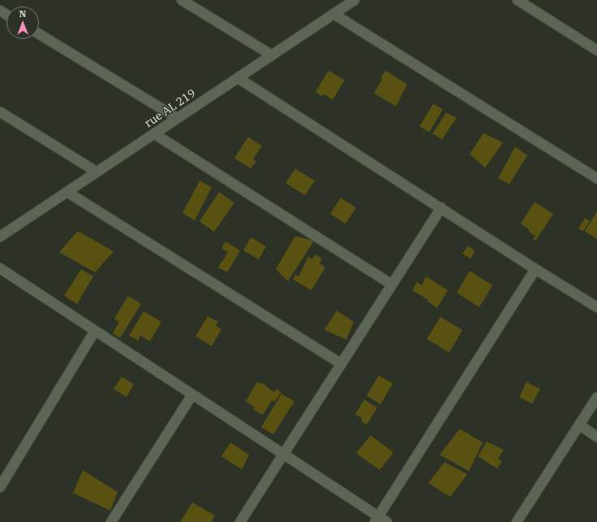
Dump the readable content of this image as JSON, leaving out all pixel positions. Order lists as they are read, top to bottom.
{
  "streets": {
    "street": ["rue AL 219"]
  },
  "north": "top"
}
